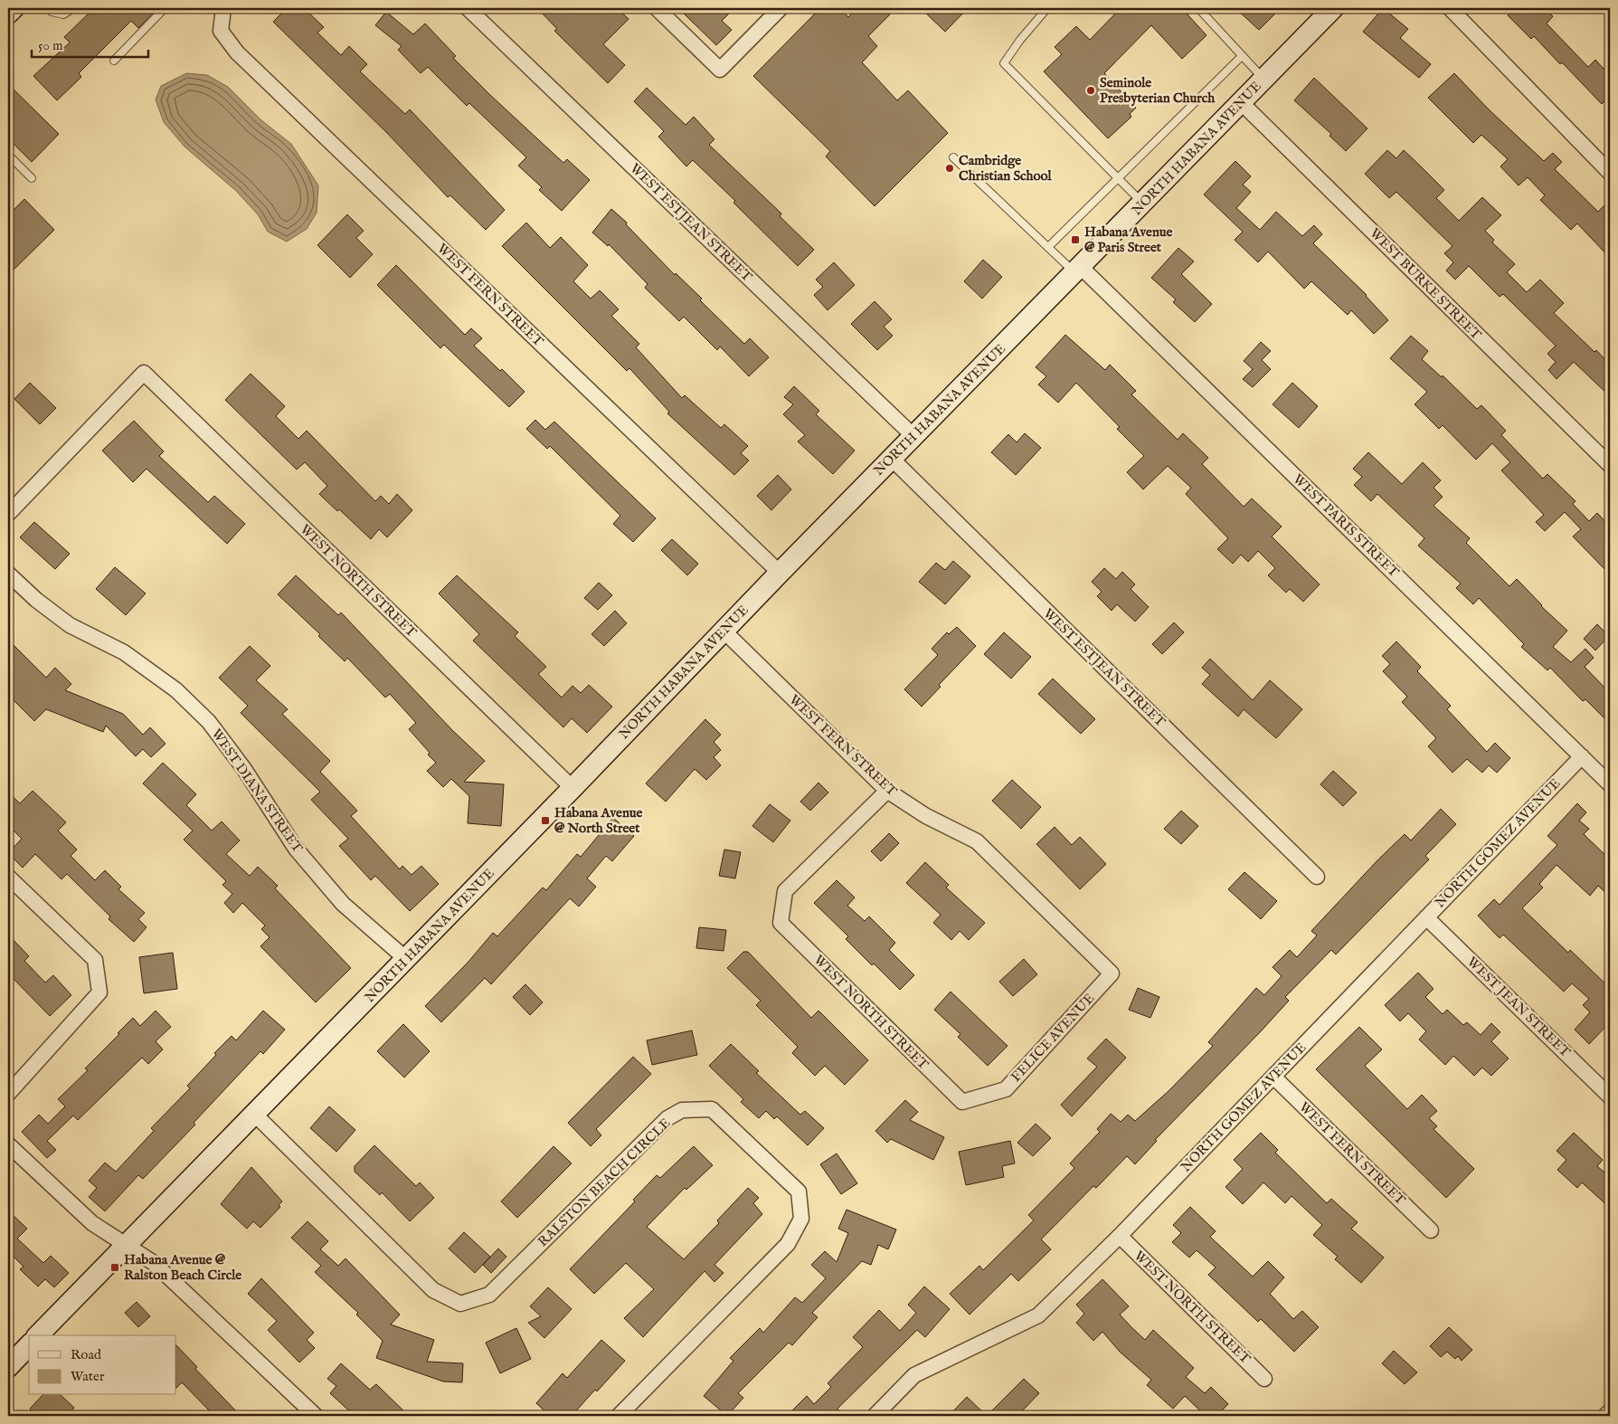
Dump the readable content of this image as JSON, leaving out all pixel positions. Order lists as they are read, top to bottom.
{
  "streets": {
    "street": [
      "NORTH HABANA AVENUE",
      "WEST ESTJEAN STREET",
      "WEST BURKE STREET",
      "WEST FERN STREET",
      "WEST PARIS STREET",
      "WEST NORTH STREET",
      "WEST DIANA STREET",
      "NORTH GOMEZ AVENUE",
      "WEST JEAN STREET",
      "FELICE AVENUE",
      "RALSTON BEACH CIRCLE"
    ]
  },
  "crossings": [
    ["NORTH HABANA AVENUE", "WEST ESTJEAN STREET"],
    ["NORTH HABANA AVENUE", "WEST BURKE STREET"],
    ["NORTH HABANA AVENUE", "WEST FERN STREET"],
    ["NORTH HABANA AVENUE", "WEST PARIS STREET"],
    ["NORTH HABANA AVENUE", "WEST NORTH STREET"],
    ["NORTH HABANA AVENUE", "WEST DIANA STREET"],
    ["NORTH HABANA AVENUE", "RALSTON BEACH CIRCLE"],
    ["WEST FERN STREET", "WEST NORTH STREET"],
    ["WEST FERN STREET", "NORTH GOMEZ AVENUE"],
    ["WEST FERN STREET", "FELICE AVENUE"],
    ["WEST PARIS STREET", "NORTH GOMEZ AVENUE"],
    ["WEST NORTH STREET", "NORTH GOMEZ AVENUE"],
    ["WEST NORTH STREET", "FELICE AVENUE"],
    ["NORTH GOMEZ AVENUE", "WEST JEAN STREET"]
  ],
  "places": {
    "other": ["Seminole Presbyterian Church", "Cambridge Christian School"],
    "transit": ["Habana Avenue @ Paris Street", "Habana Avenue @ North Street", "Habana Avenue @ Ralston Beach Circle"]
  },
  "legend": ["Road", "Water"],
  "scale_bar": "50 m"
}
